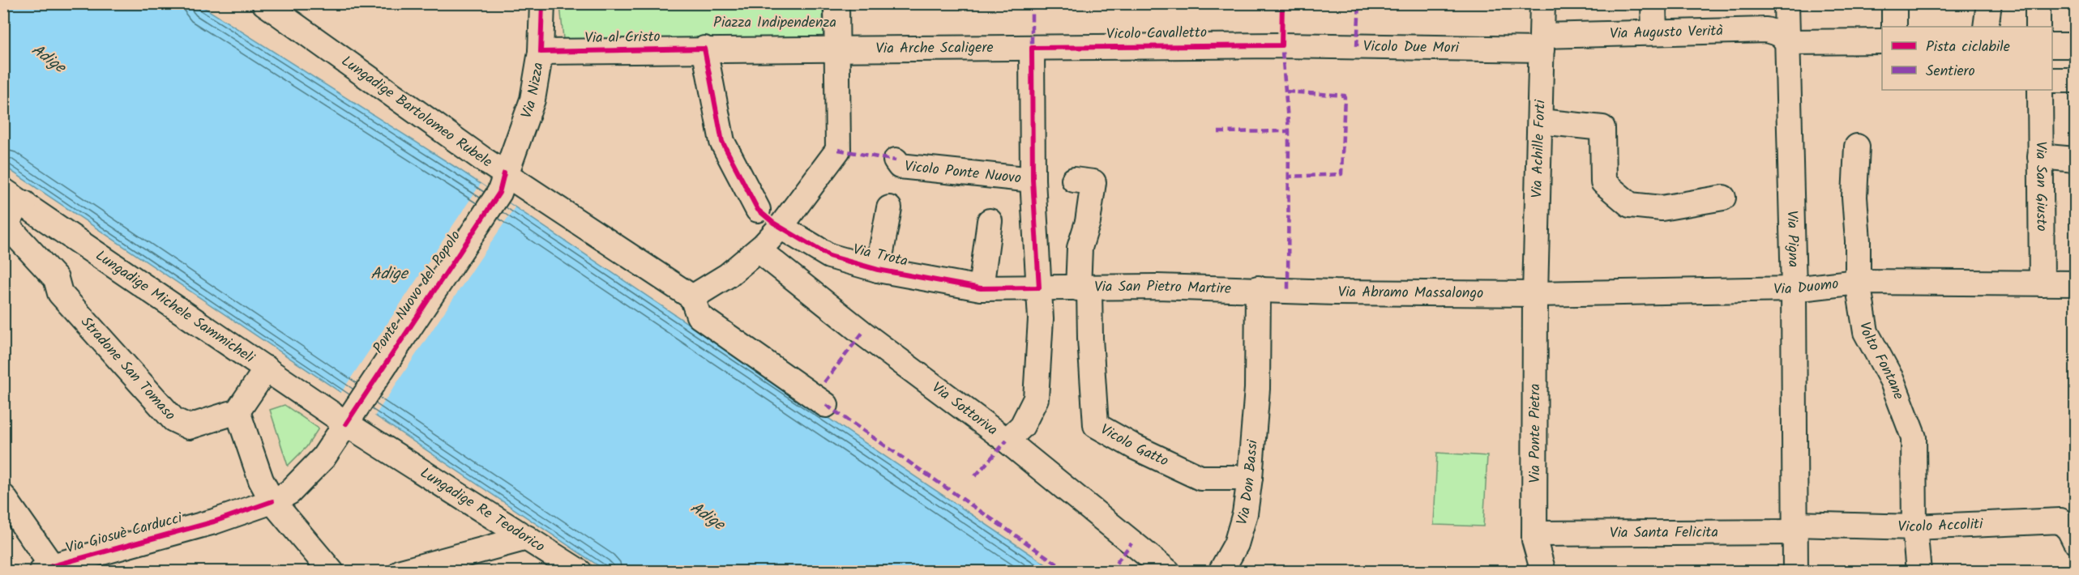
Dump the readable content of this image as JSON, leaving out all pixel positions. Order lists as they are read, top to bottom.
{
  "streets": {
    "street": [
      "Via Augusto Verità",
      "Vicolo Cavalletto",
      "Via al Cristo",
      "Vicolo Due Mori",
      "Via Arche Scaligere",
      "Via Nizza",
      "Lungadige Bartolomeo Rubele",
      "Via Achille Forti",
      "Vicolo Ponte Nuovo",
      "Via San Giusto",
      "Via Pigna",
      "Via Trota",
      "Via Duomo",
      "Via San Pietro Martire",
      "Ponte Nuovo del Popolo",
      "Via Abramo Massalongo",
      "Lungadige Michele Sammicheli",
      "Volto Fontane",
      "Stradone San Tomaso",
      "Via Sottoriva",
      "Via Ponte Pietra",
      "Vicolo Gatto",
      "Via Don Bassi",
      "Lungadige Re Teodorico",
      "Vicolo Accoliti",
      "Via Santa Felicita",
      "Via Giosuè Carducci"
    ]
  },
  "crossings": [
    ["Via Augusto Verità", "Vicolo Due Mori"],
    ["Via Augusto Verità", "Via Achille Forti"],
    ["Via Augusto Verità", "Via Pigna"],
    ["Vicolo Cavalletto", "Vicolo Due Mori"],
    ["Vicolo Cavalletto", "Via Arche Scaligere"],
    ["Via al Cristo", "Via Arche Scaligere"],
    ["Via al Cristo", "Via Nizza"],
    ["Vicolo Due Mori", "Via Achille Forti"],
    ["Via Nizza", "Lungadige Bartolomeo Rubele"],
    ["Via Nizza", "Ponte Nuovo del Popolo"],
    ["Lungadige Bartolomeo Rubele", "Ponte Nuovo del Popolo"],
    ["Via Achille Forti", "Via Duomo"],
    ["Via Achille Forti", "Via Abramo Massalongo"],
    ["Via Achille Forti", "Via Ponte Pietra"],
    ["Via San Giusto", "Via Duomo"],
    ["Via Pigna", "Via Duomo"],
    ["Via Pigna", "Vicolo Accoliti"],
    ["Via Pigna", "Via Santa Felicita"],
    ["Via Trota", "Via San Pietro Martire"],
    ["Via Duomo", "Via Abramo Massalongo"],
    ["Via Duomo", "Volto Fontane"],
    ["Via Duomo", "Via Ponte Pietra"],
    ["Via San Pietro Martire", "Via Abramo Massalongo"],
    ["Via San Pietro Martire", "Vicolo Gatto"],
    ["Via San Pietro Martire", "Via Don Bassi"],
    ["Ponte Nuovo del Popolo", "Lungadige Michele Sammicheli"],
    ["Ponte Nuovo del Popolo", "Lungadige Re Teodorico"],
    ["Ponte Nuovo del Popolo", "Via Giosuè Carducci"],
    ["Via Abramo Massalongo", "Via Ponte Pietra"],
    ["Lungadige Michele Sammicheli", "Stradone San Tomaso"],
    ["Lungadige Michele Sammicheli", "Lungadige Re Teodorico"],
    ["Volto Fontane", "Vicolo Accoliti"],
    ["Via Ponte Pietra", "Via Santa Felicita"],
    ["Vicolo Gatto", "Via Don Bassi"],
    ["Vicolo Accoliti", "Via Santa Felicita"]
  ],
  "water": ["Adige"],
  "parks": ["Piazza Indipendenza"],
  "legend": ["Pista ciclabile", "Sentiero"]
}
